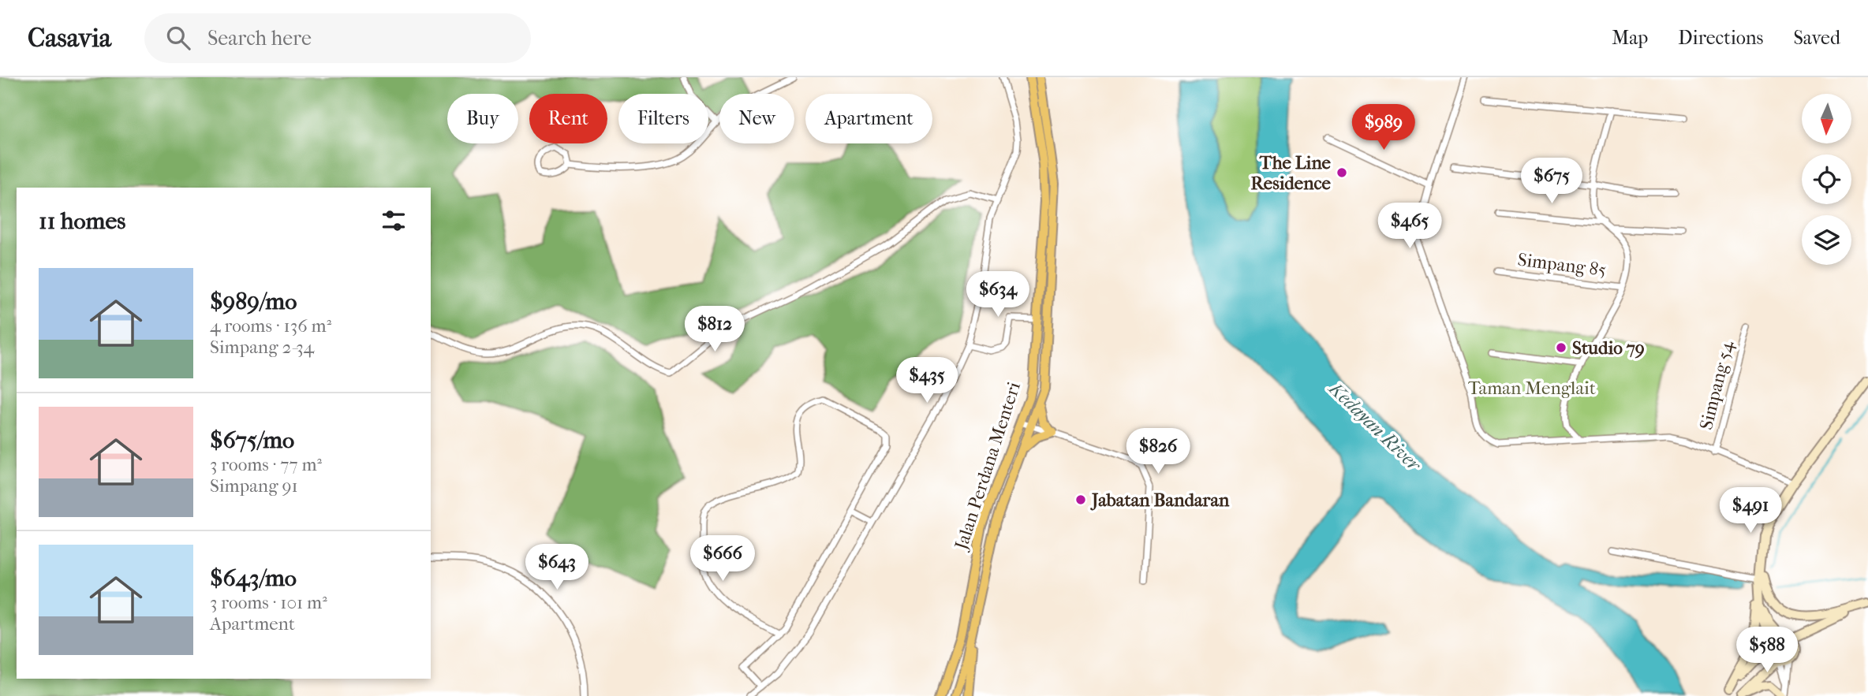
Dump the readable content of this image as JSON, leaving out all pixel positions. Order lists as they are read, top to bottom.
{
  "streets": {
    "main road": ["Jalan Perdana Menteri"],
    "street": ["Simpang 85", "Simpang 54"]
  },
  "water": ["Kedayan River"],
  "parks": ["Taman Menglait"],
  "places": ["The Line Residence", "Studio 79", "Jabatan Bandaran"],
  "north": "bottom",
  "page": {
    "header": "Casavia",
    "search": "Search here",
    "nav": ["Map", "Directions", "Saved"],
    "chip": [
      "Buy",
      "Rent",
      "Filters",
      "New",
      "Apartment"
    ],
    "price": [
      "$989",
      "$675",
      "$465",
      "$634",
      "$812",
      "$435",
      "$826",
      "$491",
      "$666",
      "$643",
      "$588"
    ],
    "heading": "11 homes",
    "list": [
      {
        "name": "$989/mo",
        "note": "4 rooms · 136 m² · Simpang 2-34"
      },
      {
        "name": "$675/mo",
        "note": "3 rooms · 77 m² · Simpang 91"
      },
      {
        "name": "$643/mo",
        "note": "3 rooms · 101 m² · Apartment"
      }
    ]
  }
}
